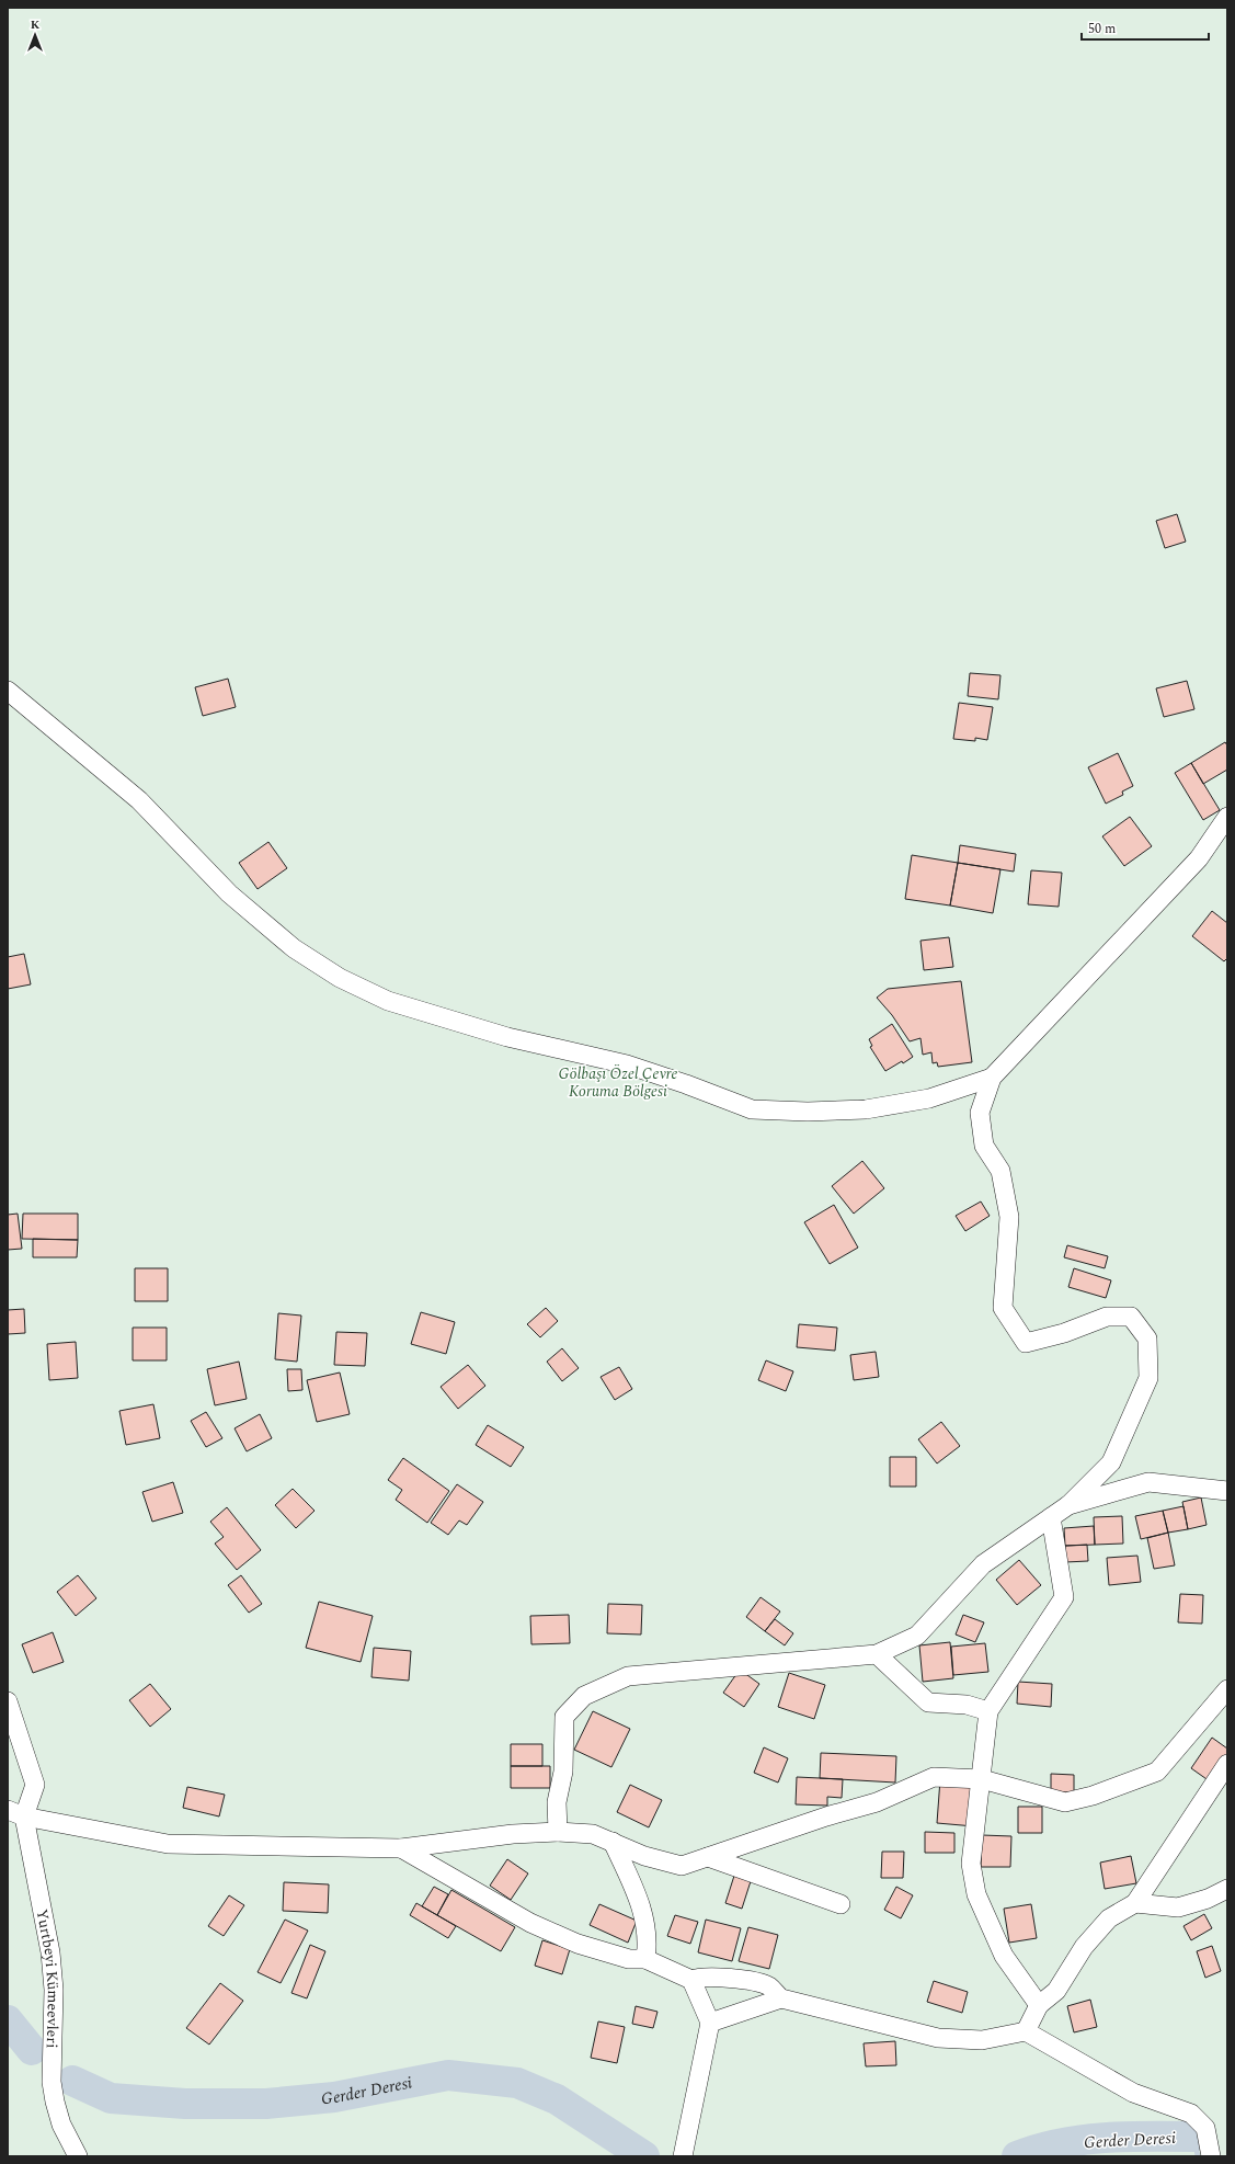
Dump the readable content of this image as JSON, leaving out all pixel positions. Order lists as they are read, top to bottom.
{
  "streets": {
    "street": ["Yurtbeyi Kümeevleri"]
  },
  "water": ["Gerder Deresi"],
  "parks": ["Gölbaşı Özel Çevre Koruma Bölgesi"],
  "scale_bar": "50 m",
  "north": "top"
}
